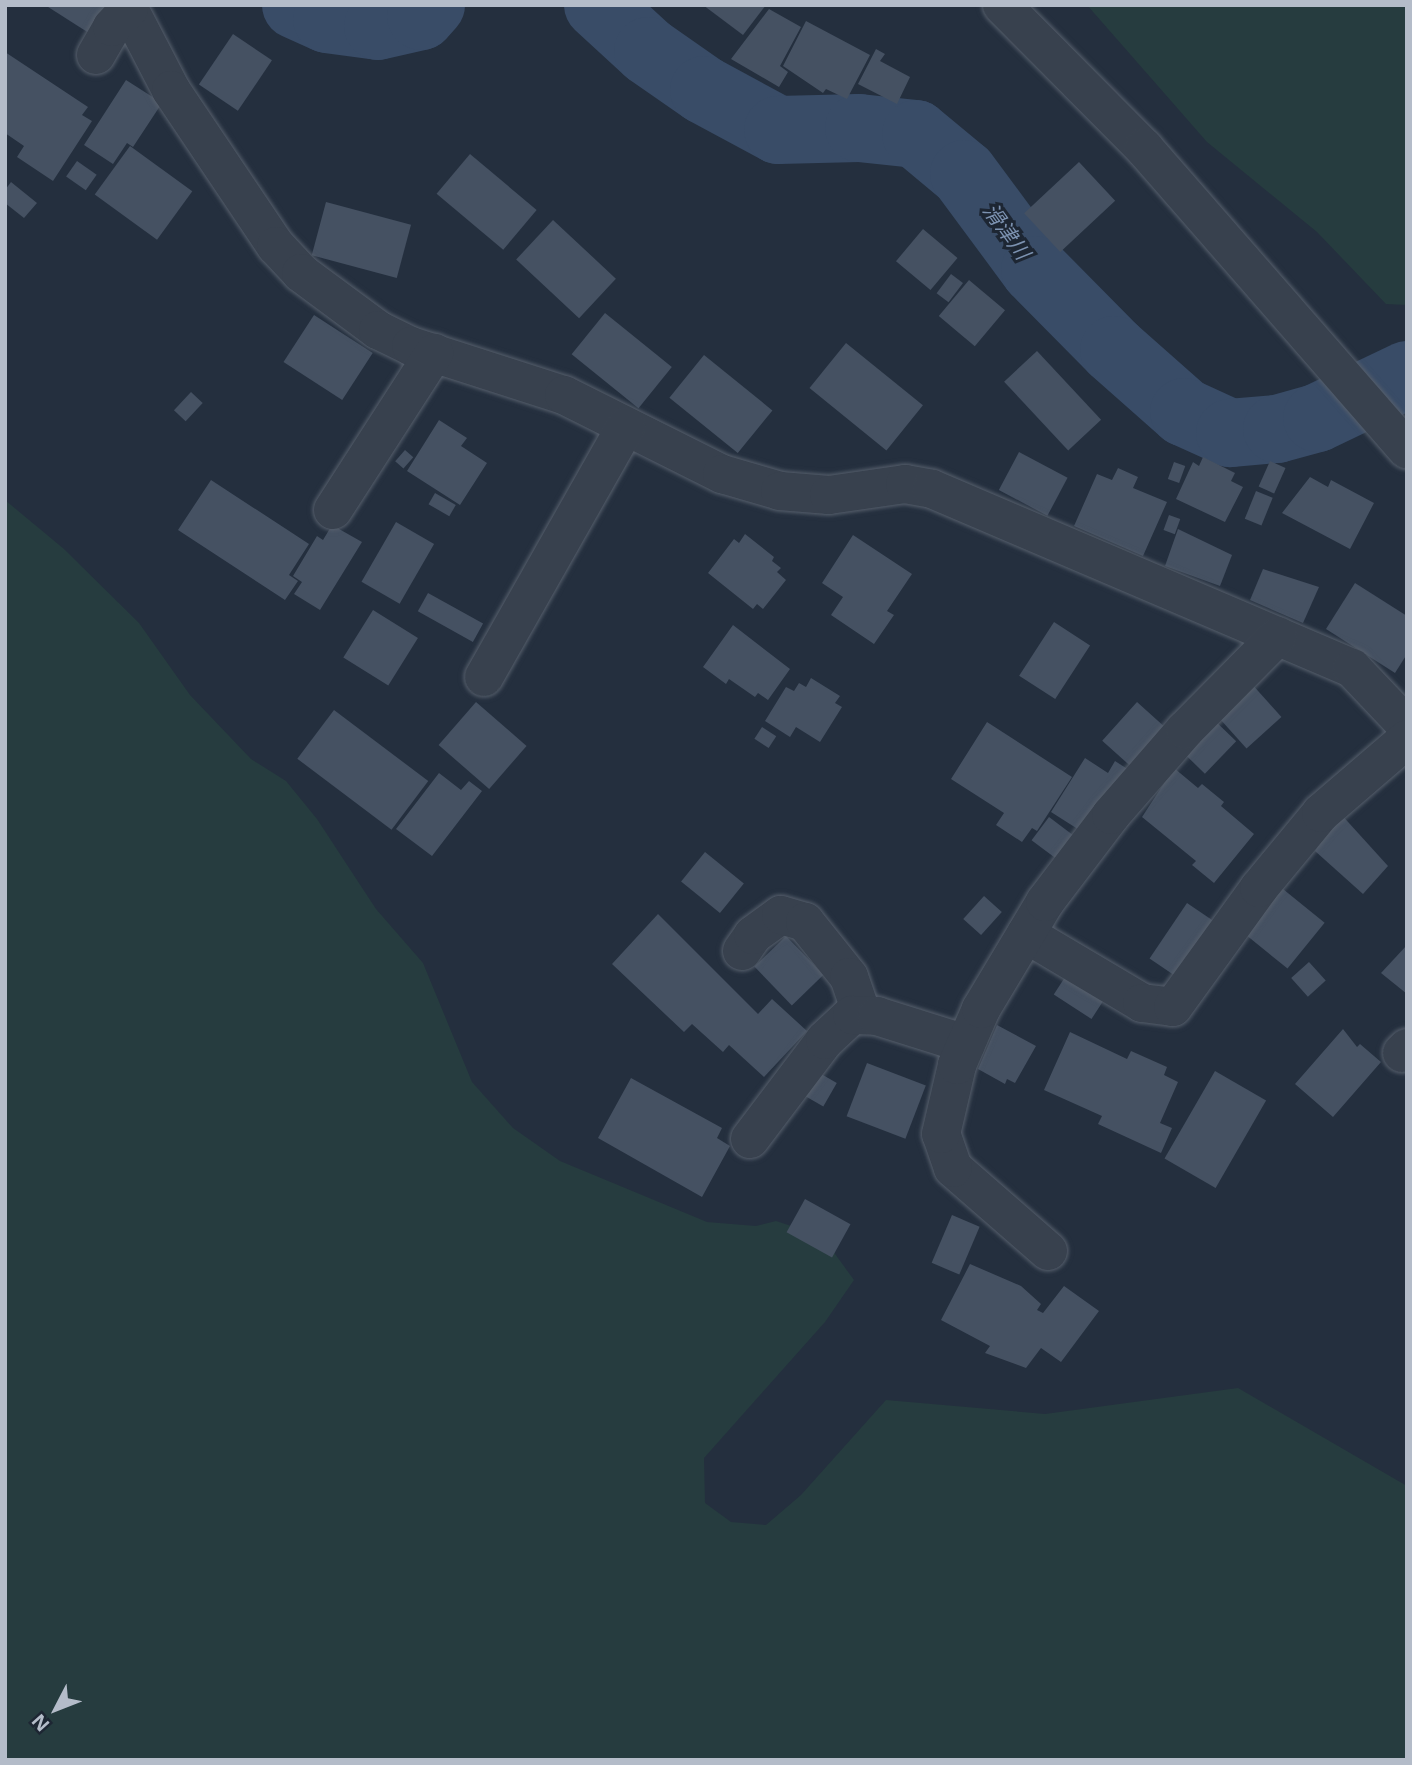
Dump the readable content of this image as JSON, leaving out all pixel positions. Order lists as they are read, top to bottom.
{
  "water": ["滑津川"],
  "north": "bottom left"
}
